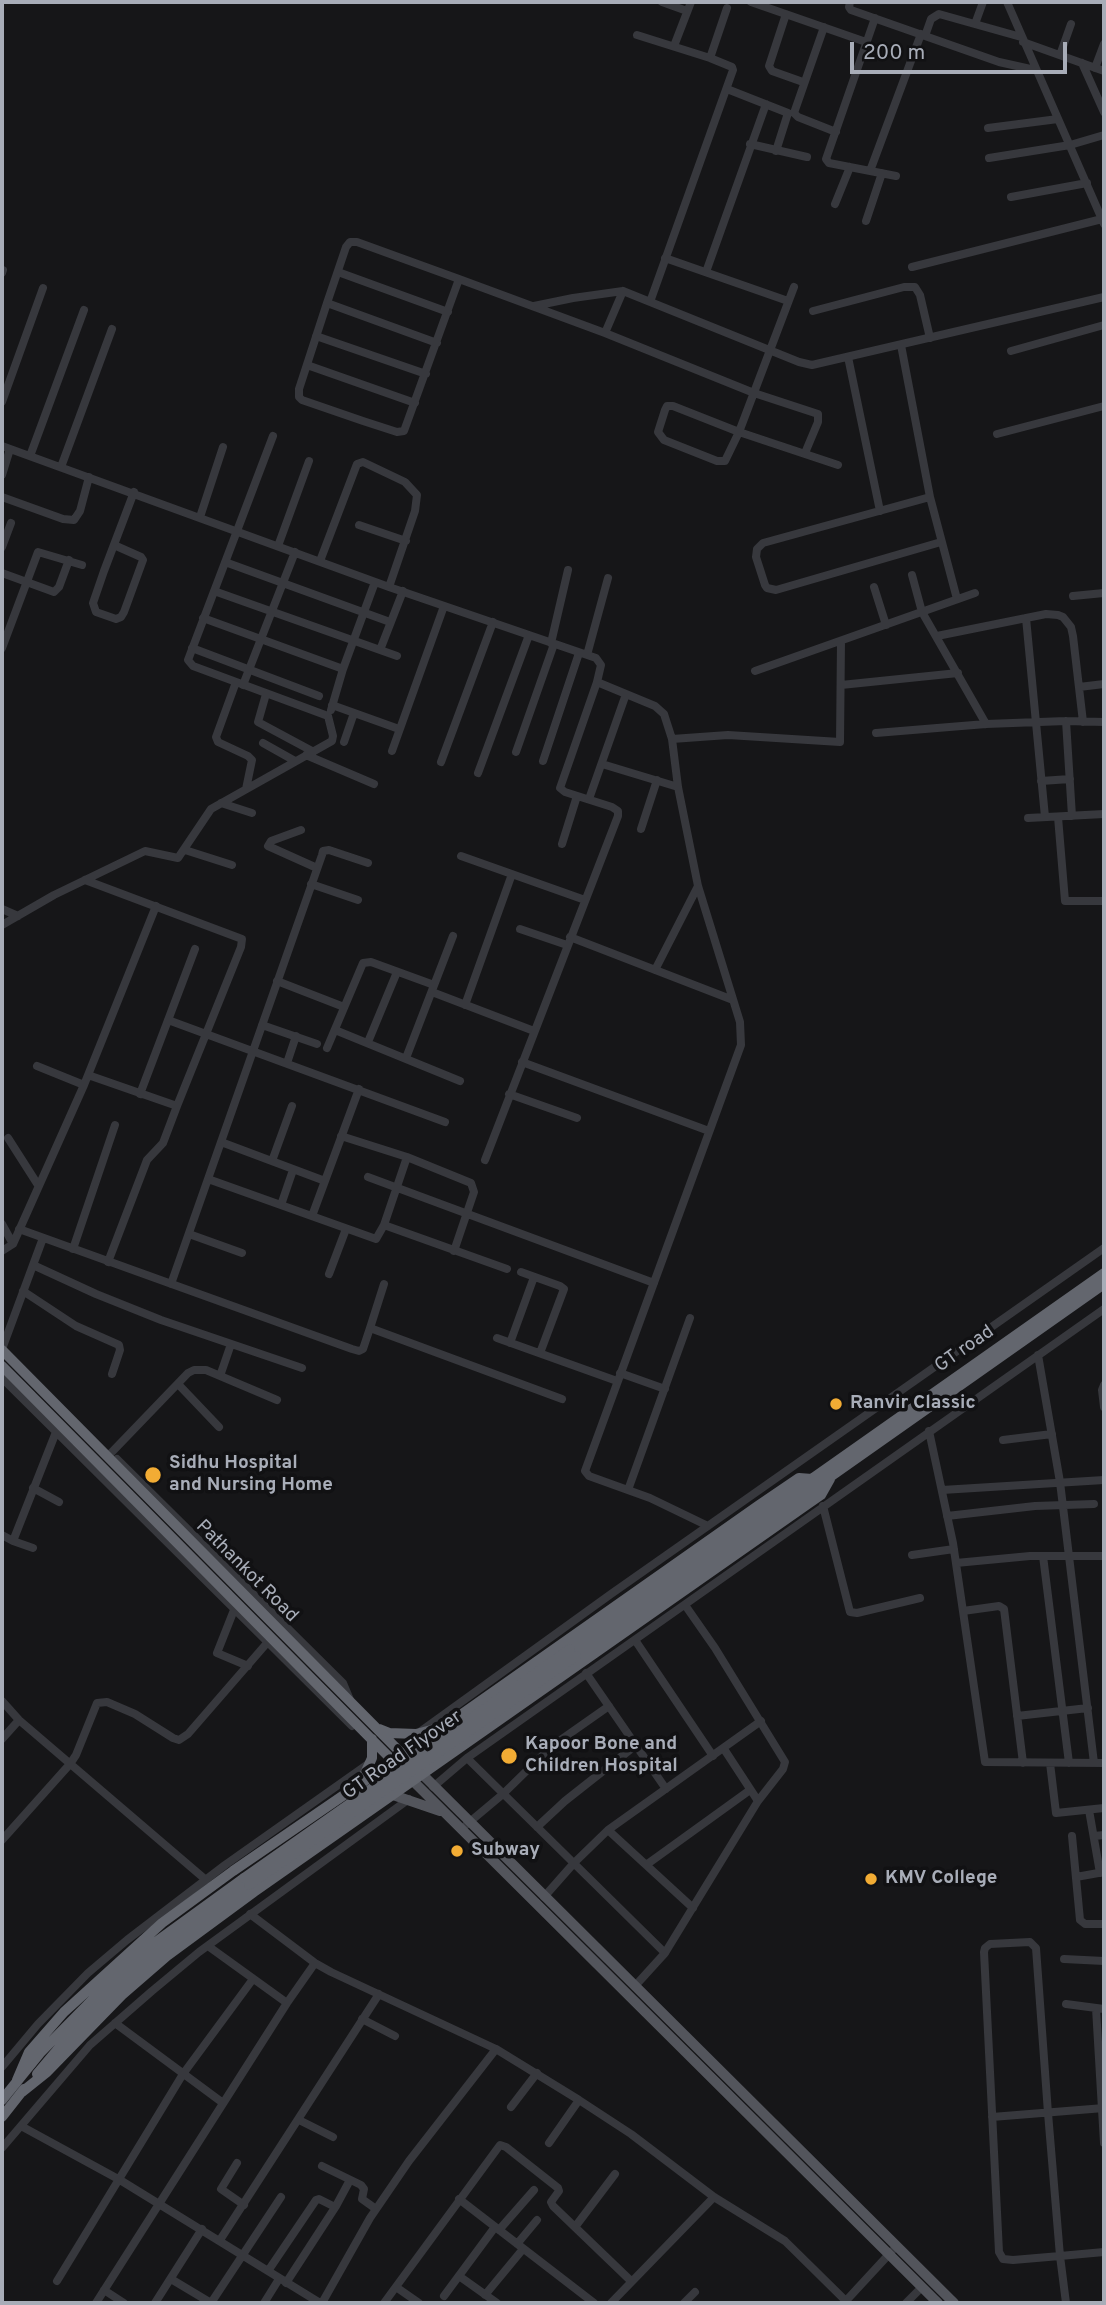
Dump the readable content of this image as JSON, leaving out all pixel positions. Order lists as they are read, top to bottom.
{
  "streets": {
    "highway": ["GT road", "Pathankot Road", "GT Road Flyover"]
  },
  "crossings": [
    ["GT road", "GT Road Flyover"]
  ],
  "places": [
    "Ranvir Classic",
    "Sidhu Hospital and Nursing Home",
    "Kapoor Bone and Children Hospital",
    "Subway",
    "KMV College"
  ],
  "scale_bar": "200 m"
}
